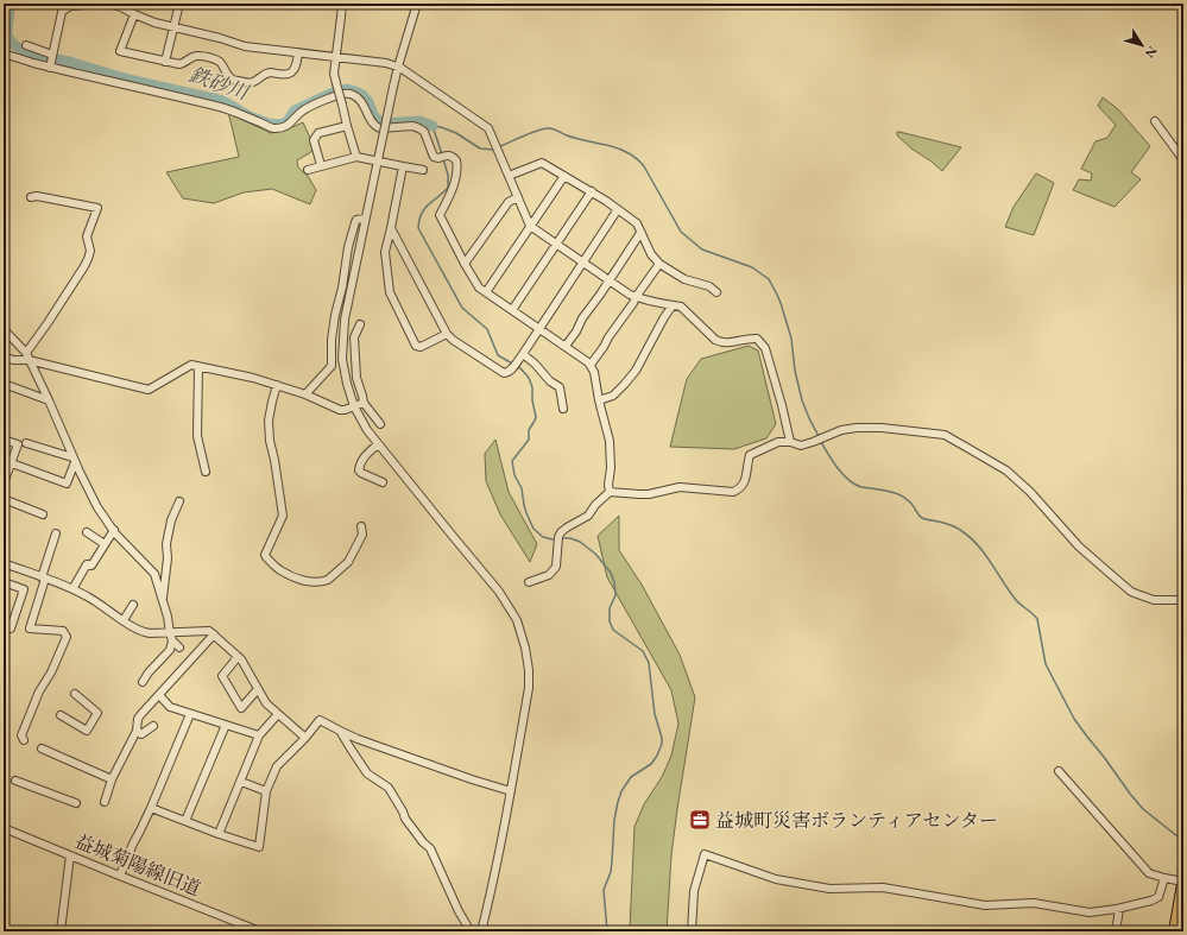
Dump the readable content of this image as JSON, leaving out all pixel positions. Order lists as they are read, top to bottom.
{
  "streets": {
    "street": ["益城菊陽線旧道"]
  },
  "water": ["鉄砂川"],
  "places": {
    "office": ["益城町災害ボランティアセンター"]
  },
  "north": "bottom right"
}
